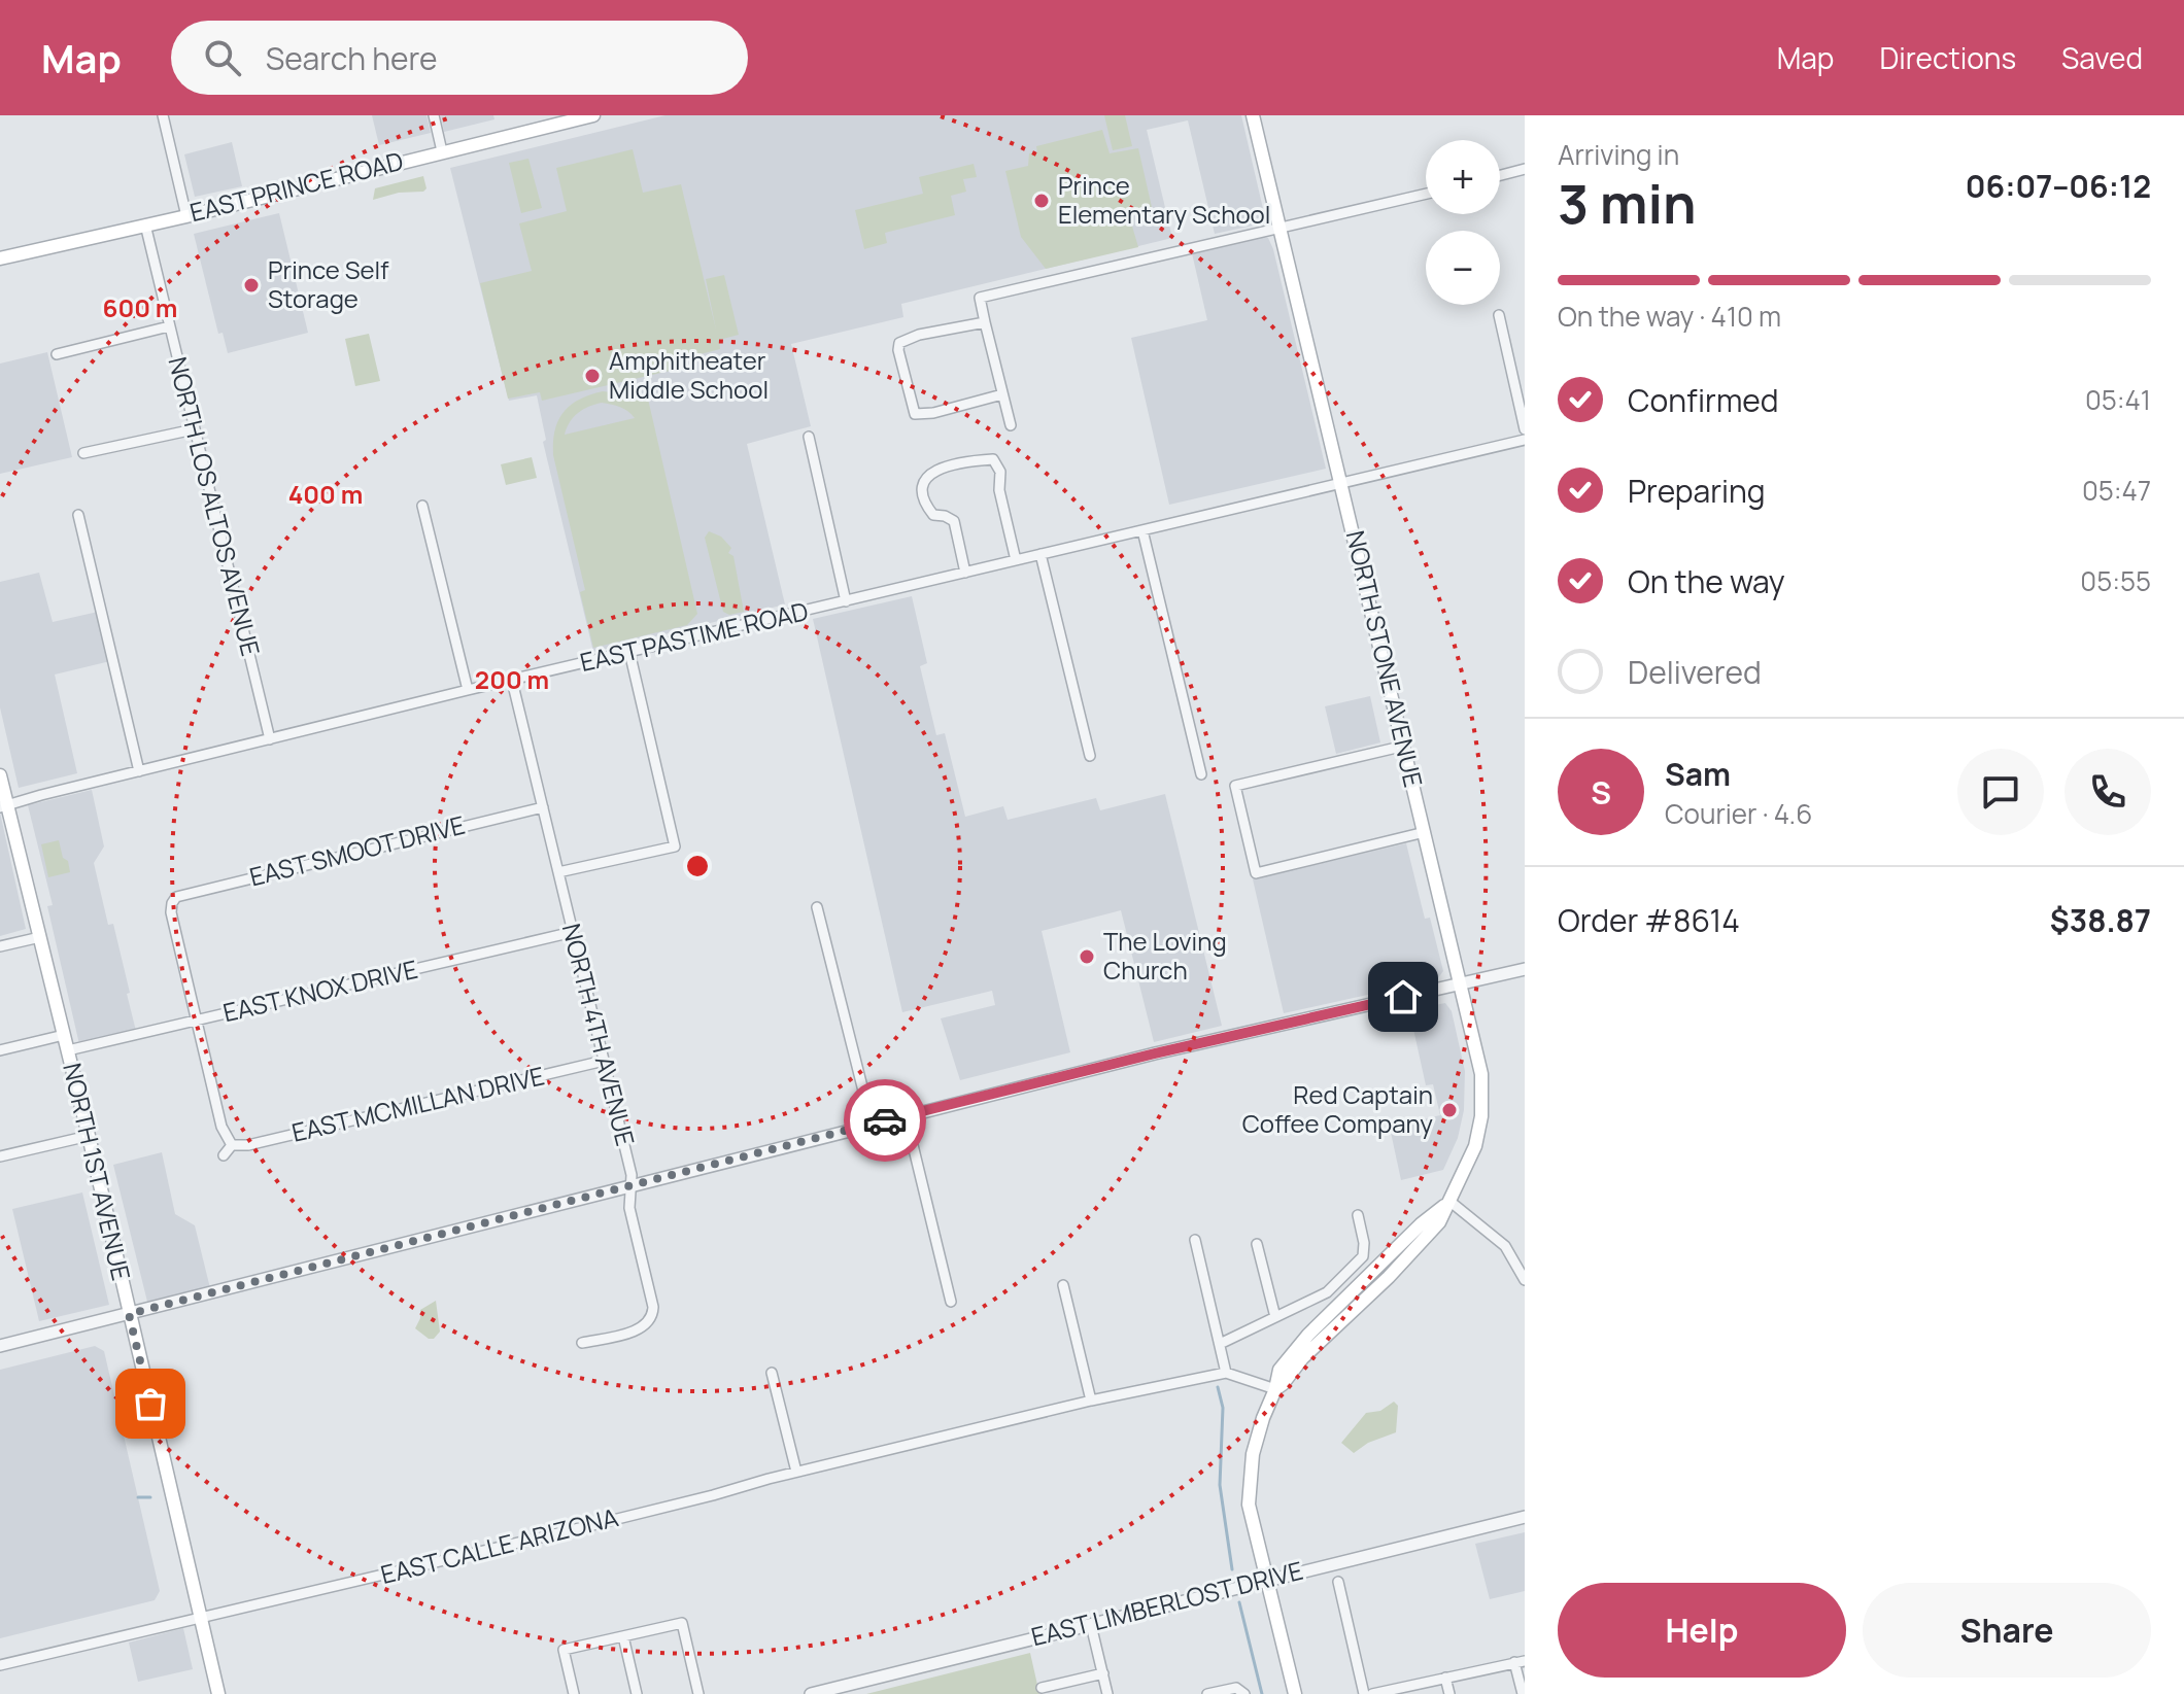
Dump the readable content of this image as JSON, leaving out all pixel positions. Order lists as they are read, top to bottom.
{
  "streets": {
    "main road": ["EAST PRINCE ROAD", "NORTH STONE AVENUE", "NORTH 1ST AVENUE"],
    "street": [
      "NORTH LOS ALTOS AVENUE",
      "EAST PASTIME ROAD",
      "EAST SMOOT DRIVE",
      "EAST KNOX DRIVE",
      "NORTH 4TH AVENUE",
      "EAST MCMILLAN DRIVE",
      "EAST CALLE ARIZONA",
      "EAST LIMBERLOST DRIVE"
    ]
  },
  "crossings": [
    ["EAST PRINCE ROAD", "NORTH LOS ALTOS AVENUE"],
    ["NORTH LOS ALTOS AVENUE", "EAST PASTIME ROAD"],
    ["EAST PASTIME ROAD", "NORTH STONE AVENUE"],
    ["EAST PASTIME ROAD", "NORTH 4TH AVENUE"],
    ["EAST PASTIME ROAD", "NORTH 1ST AVENUE"],
    ["NORTH STONE AVENUE", "EAST LIMBERLOST DRIVE"],
    ["EAST SMOOT DRIVE", "EAST KNOX DRIVE"],
    ["EAST SMOOT DRIVE", "NORTH 4TH AVENUE"],
    ["EAST KNOX DRIVE", "NORTH 4TH AVENUE"],
    ["EAST KNOX DRIVE", "NORTH 1ST AVENUE"],
    ["NORTH 4TH AVENUE", "EAST MCMILLAN DRIVE"],
    ["NORTH 1ST AVENUE", "EAST CALLE ARIZONA"]
  ],
  "places": [
    "Prince Elementary School",
    "Prince Self Storage",
    "Amphitheater Middle School",
    "The Loving Church",
    "Red Captain Coffee Company"
  ],
  "page": {
    "header": "Map",
    "search": "Search here",
    "nav": ["Map", "Directions", "Saved"],
    "heading": ["3 min", "Arriving in", "06:07–06:12"],
    "panel": [
      "Sam",
      "Courier · 4.6",
      "Order #8614",
      "$38.87"
    ],
    "map_buttons": ["+", "−"],
    "bar": "On the way · 410 m",
    "list": [
      ["Confirmed", "05:41"],
      ["Preparing", "05:47"],
      ["On the way", "05:55"],
      "Delivered"
    ],
    "round": "S",
    "buttons": ["Help", "Share"]
  },
  "rings": ["600 m", "400 m", "200 m"]
}
